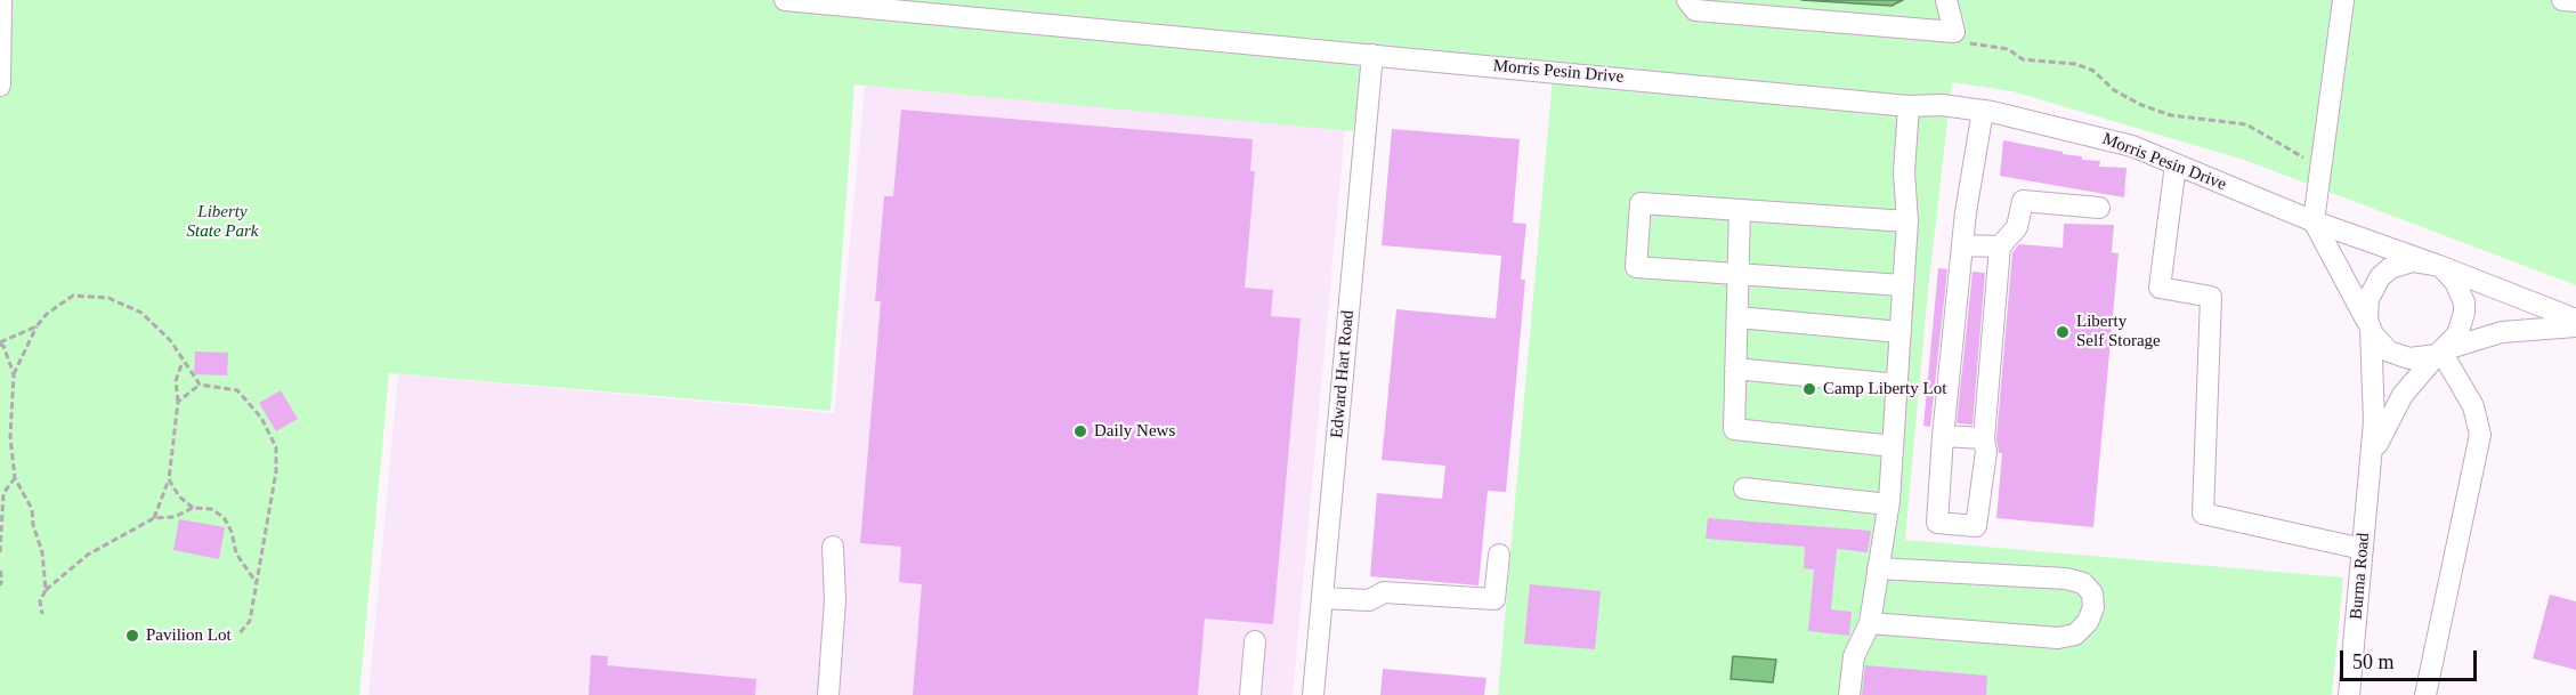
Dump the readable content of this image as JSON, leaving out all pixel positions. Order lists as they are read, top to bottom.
{
  "streets": {
    "street": ["Morris Pesin Drive", "Edward Hart Road", "Burma Road"]
  },
  "crossings": [
    ["Morris Pesin Drive", "Edward Hart Road"],
    ["Morris Pesin Drive", "Burma Road"]
  ],
  "parks": ["Liberty State Park"],
  "places": [
    "Liberty Self Storage",
    "Camp Liberty Lot",
    "Daily News",
    "Pavilion Lot"
  ],
  "scale_bar": "50 m"
}
